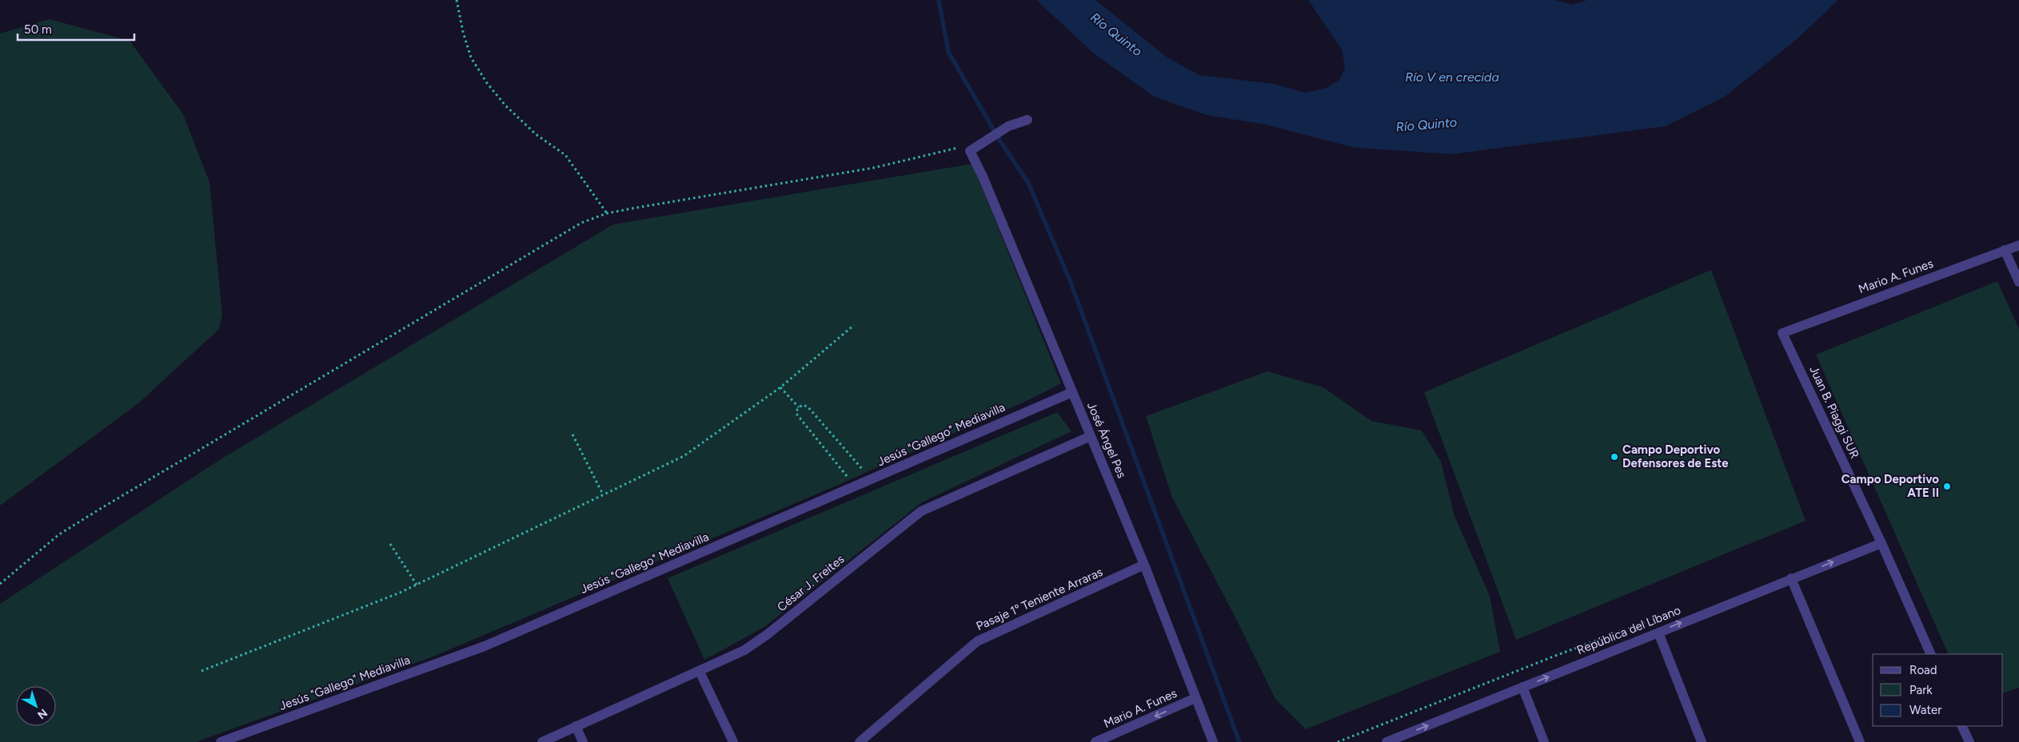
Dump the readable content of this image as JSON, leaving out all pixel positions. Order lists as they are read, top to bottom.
{
  "streets": {
    "street": [
      "Mario A. Funes",
      "Juan B. Piaggi SUR",
      "Jesús \"Gallego\" Mediavilla",
      "José Ángel Pes",
      "César J. Freites",
      "Pasaje 1º Teniente Arraras",
      "República del Líbano"
    ]
  },
  "crossings": [
    ["Mario A. Funes", "Juan B. Piaggi SUR"],
    ["Mario A. Funes", "José Ángel Pes"],
    ["Juan B. Piaggi SUR", "República del Líbano"],
    ["Jesús \"Gallego\" Mediavilla", "José Ángel Pes"],
    ["José Ángel Pes", "César J. Freites"],
    ["José Ángel Pes", "Pasaje 1º Teniente Arraras"]
  ],
  "one_way": ["República del Líbano"],
  "water": ["Río Quinto", "Río V en crecida"],
  "places": ["Campo Deportivo Defensores de Este", "Campo Deportivo ATE II"],
  "legend": ["Road", "Park", "Water"],
  "scale_bar": "50 m",
  "north": "bottom right"
}
